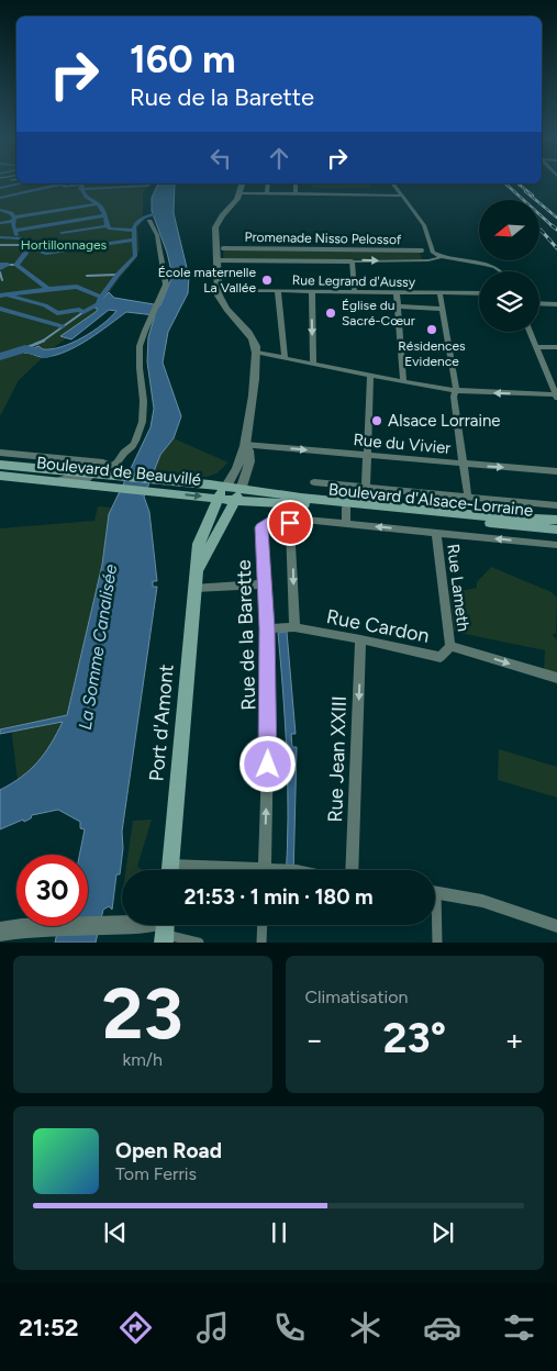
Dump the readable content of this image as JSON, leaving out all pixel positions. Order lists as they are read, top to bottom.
{
  "streets": {
    "main road": ["Boulevard de Beauvillé", "Boulevard d'Alsace-Lorraine", "Port d'Amont"],
    "street": [
      "Promenade Nisso Pelossof",
      "Rue Legrand d'Aussy",
      "Rue du Vivier",
      "Rue Lameth",
      "Rue Cardon",
      "Rue de la Barette",
      "Rue Jean XXIII"
    ]
  },
  "crossings": [
    ["Boulevard de Beauvillé", "Boulevard d'Alsace-Lorraine"],
    ["Boulevard de Beauvillé", "Port d'Amont"],
    ["Boulevard d'Alsace-Lorraine", "Rue Lameth"],
    ["Boulevard d'Alsace-Lorraine", "Rue de la Barette"],
    ["Boulevard d'Alsace-Lorraine", "Port d'Amont"],
    ["Rue Lameth", "Rue Cardon"],
    ["Rue Cardon", "Rue de la Barette"],
    ["Rue Cardon", "Rue Jean XXIII"]
  ],
  "one_way": ["Rue du Vivier", "Rue de la Barette", "Rue Jean XXIII"],
  "water": ["La Somme Canalisée"],
  "parks": ["Hortillonnages"],
  "places": [
    "École maternelle La Vallée",
    "Église du Sacré-Cœur",
    "Résidences Evidence",
    "Alsace Lorraine"
  ],
  "north": "left",
  "page": {
    "turn": ["160 m", "Rue de la Barette"],
    "limit": "30",
    "trip": "21:53 · 1 min · 180 m",
    "tile": [
      ["23", "km/h"],
      "Climatisation"
    ],
    "heat": ["−", "23°", "+"],
    "song": ["Open Road", "Tom Ferris"],
    "tabs": "21:52"
  }
}
